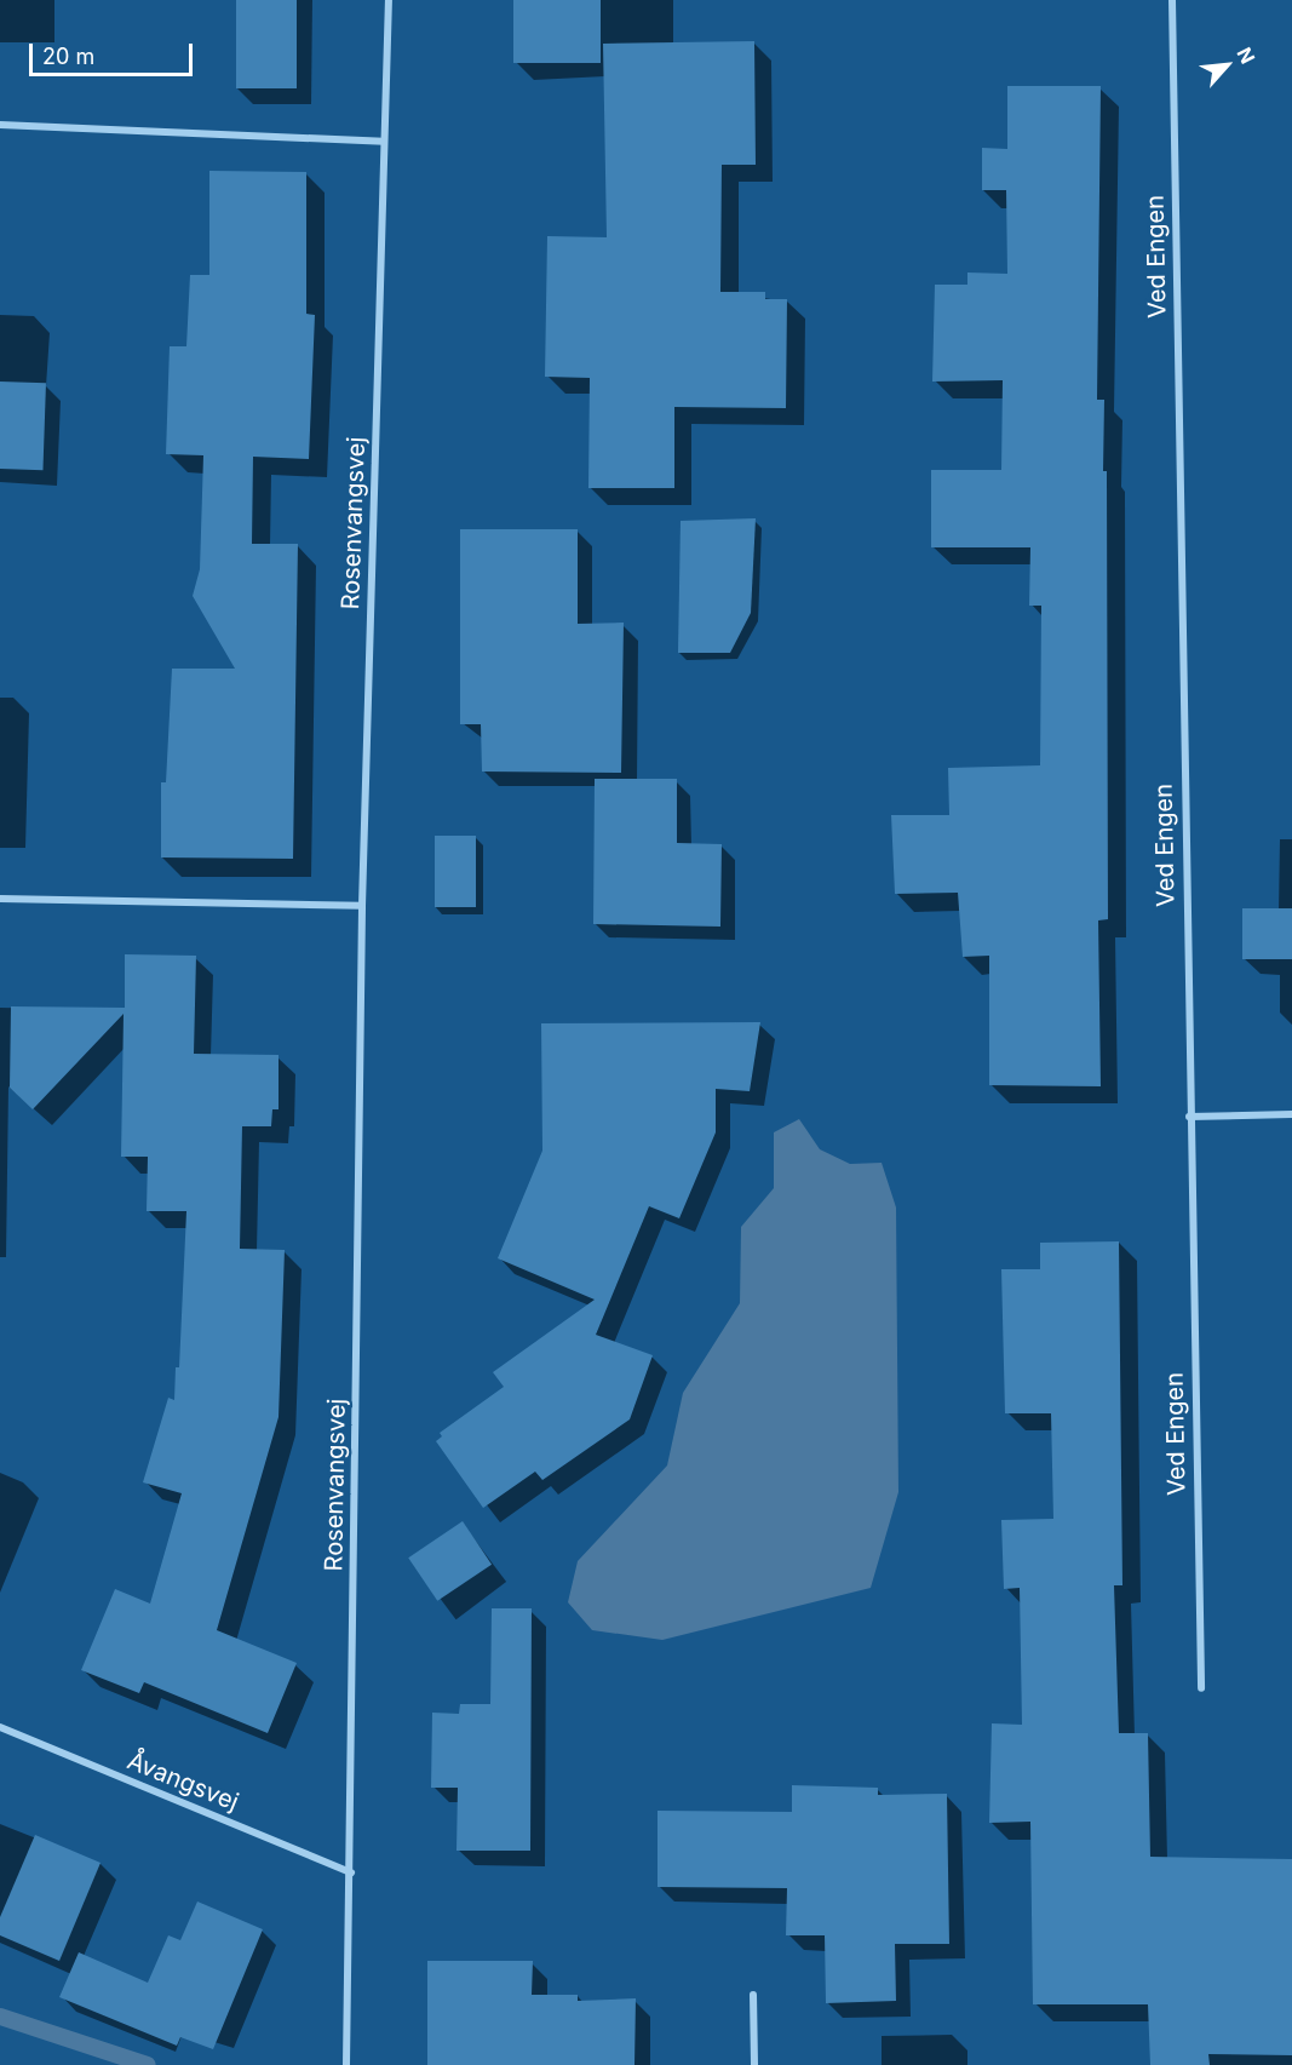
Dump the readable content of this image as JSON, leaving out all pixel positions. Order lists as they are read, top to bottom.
{
  "streets": {
    "street": ["Ved Engen", "Rosenvangsvej", "Åvangsvej"]
  },
  "crossings": [
    ["Rosenvangsvej", "Åvangsvej"]
  ],
  "scale_bar": "20 m",
  "north": "top right"
}
